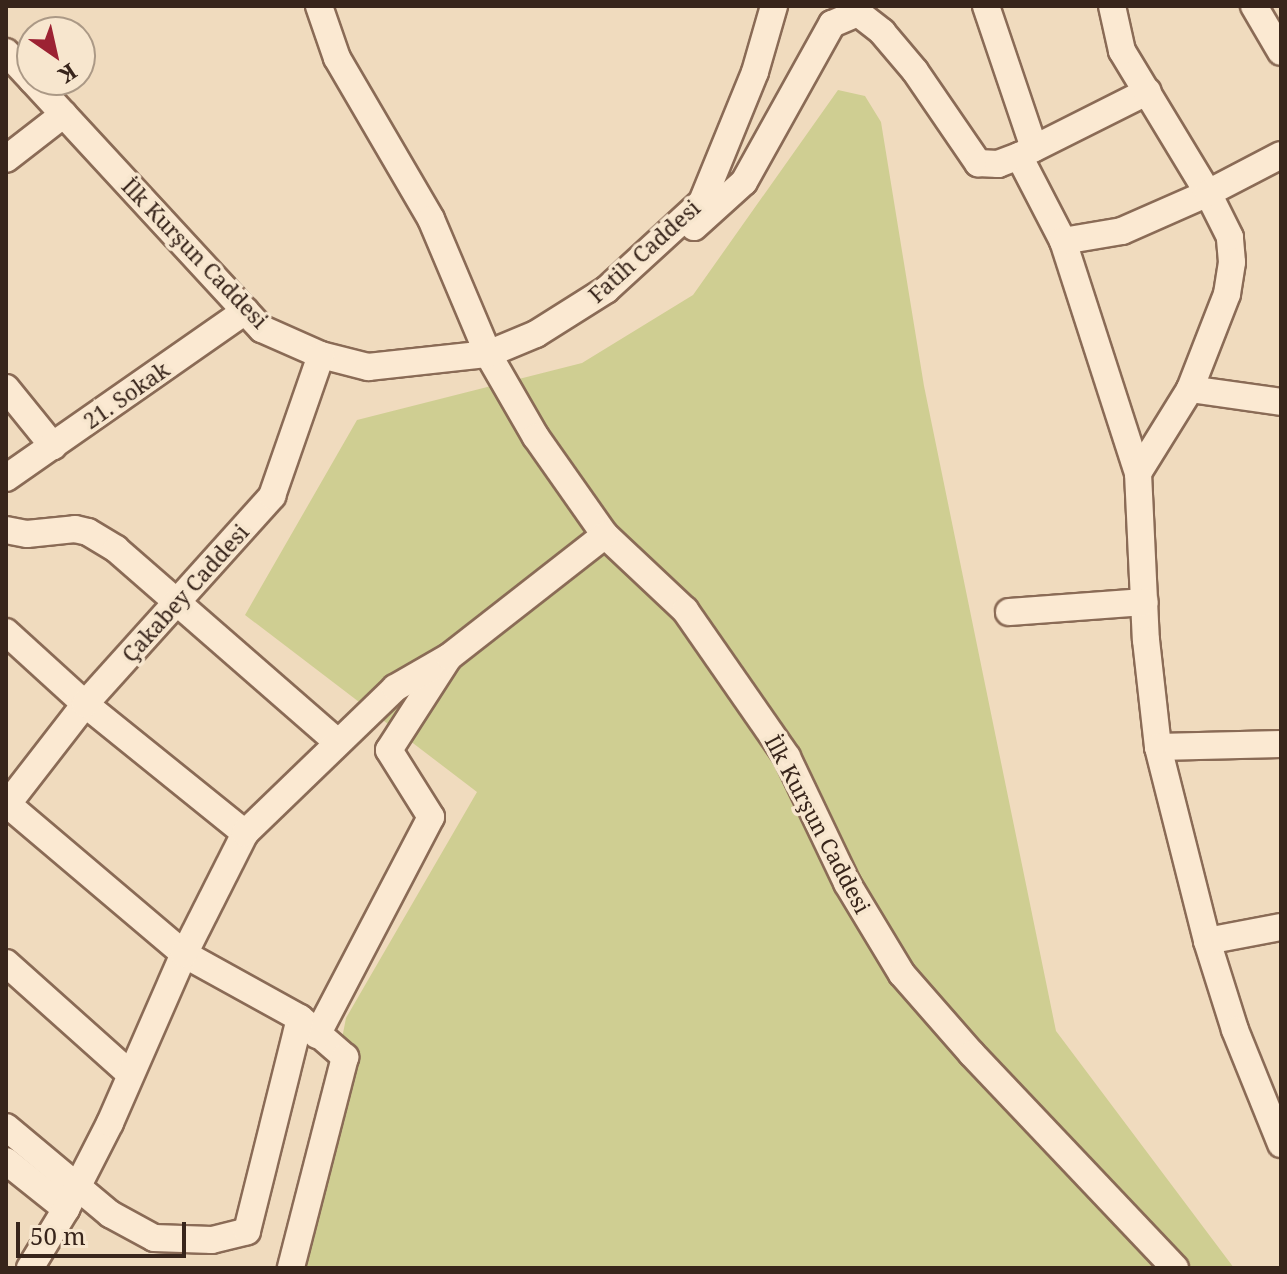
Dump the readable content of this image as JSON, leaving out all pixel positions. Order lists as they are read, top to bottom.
{
  "streets": {
    "street": [
      "Fatih Caddesi",
      "İlk Kurşun Caddesi",
      "21. Sokak",
      "Çakabey Caddesi"
    ]
  },
  "crossings": [
    ["Fatih Caddesi", "İlk Kurşun Caddesi"],
    ["İlk Kurşun Caddesi", "21. Sokak"],
    ["İlk Kurşun Caddesi", "Çakabey Caddesi"]
  ],
  "scale_bar": "50 m",
  "north": "bottom right"
}
